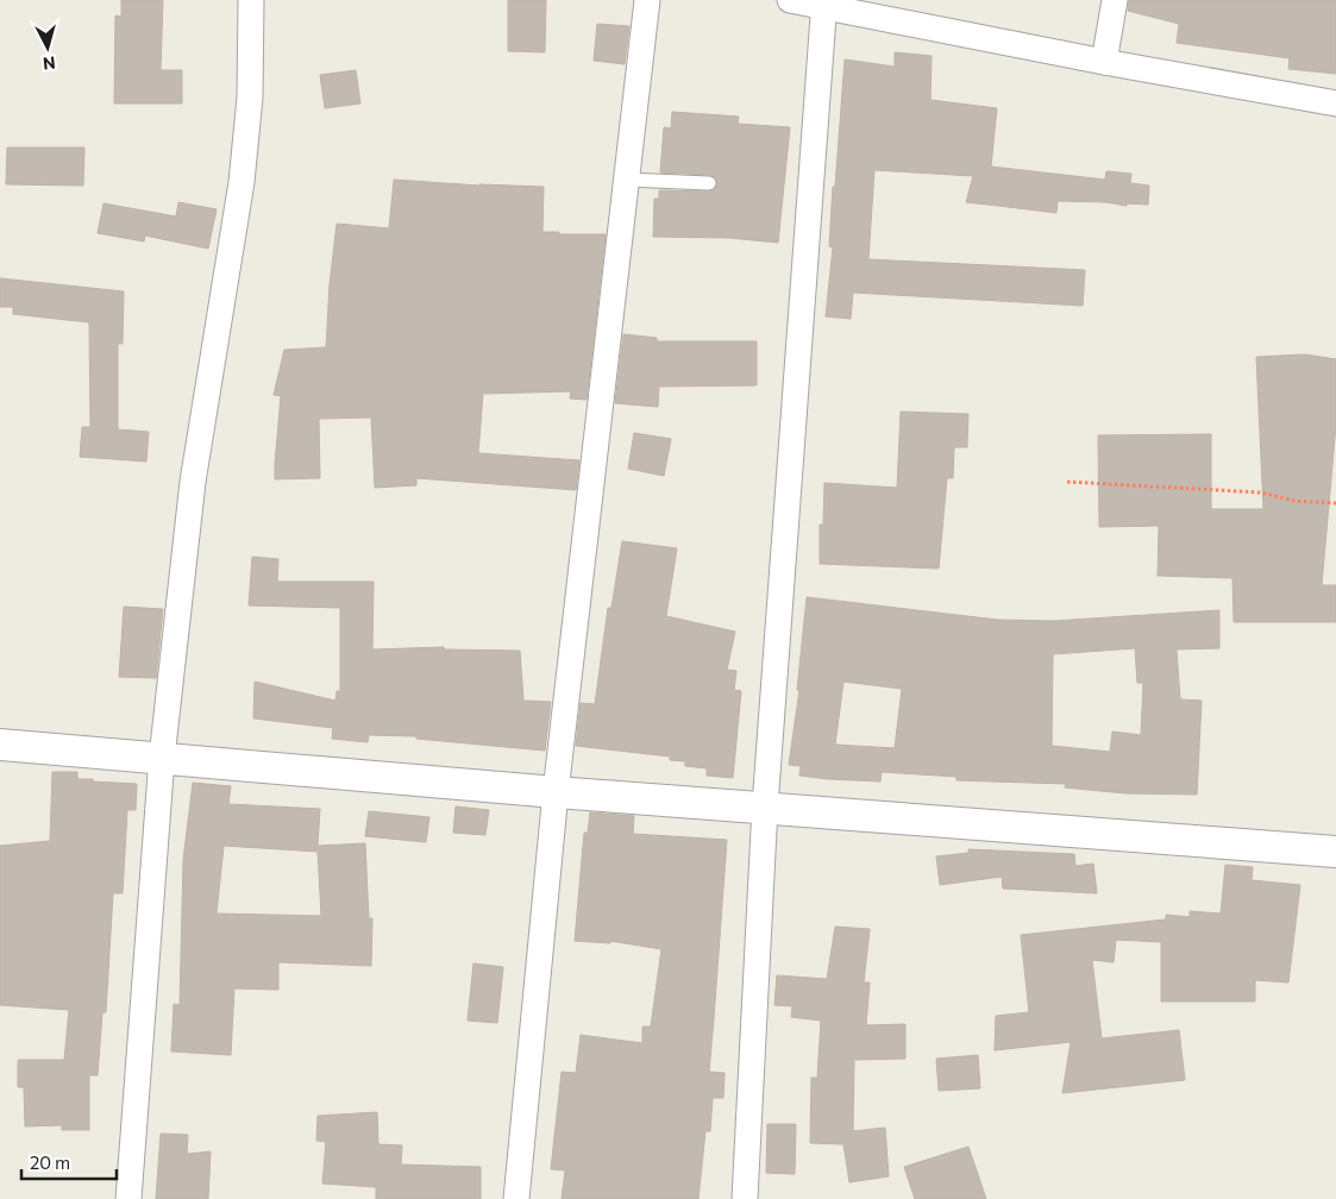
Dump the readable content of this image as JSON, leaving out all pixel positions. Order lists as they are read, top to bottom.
{
  "scale_bar": "20 m",
  "north": "bottom"
}
